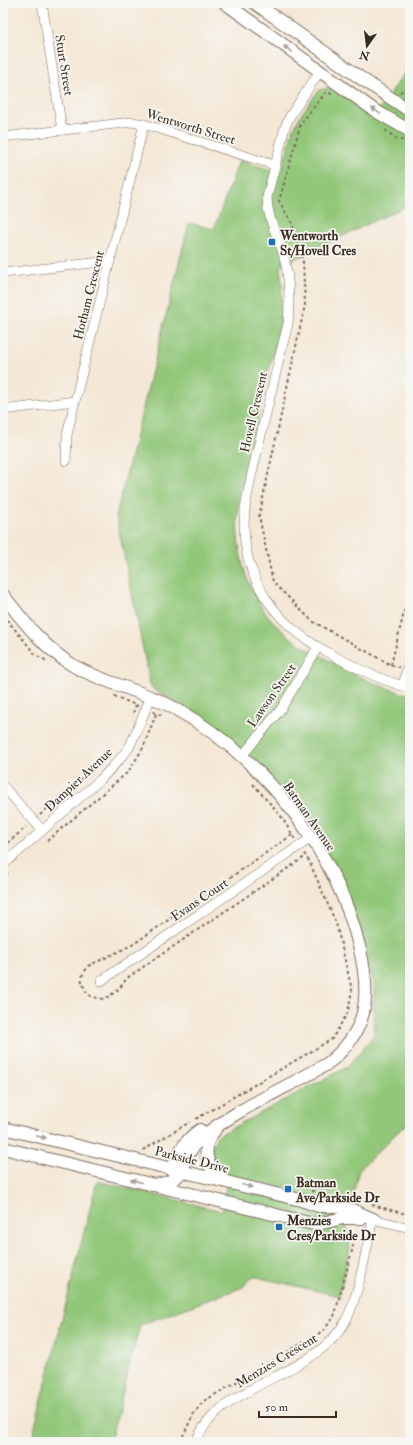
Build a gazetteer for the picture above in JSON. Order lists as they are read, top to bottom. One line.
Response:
{"streets":{"street":["Sturt Street","Wentworth Street","Hotham Crescent","Hovell Crescent","Lawson Street","Dampier Avenue","Batman Avenue","Evans Court","Parkside Drive","Menzies Crescent"]},"crossings":[["Sturt Street","Wentworth Street"],["Wentworth Street","Hotham Crescent"],["Wentworth Street","Hovell Crescent"],["Hovell Crescent","Lawson Street"],["Lawson Street","Batman Avenue"],["Dampier Avenue","Batman Avenue"],["Batman Avenue","Evans Court"],["Batman Avenue","Parkside Drive"],["Parkside Drive","Menzies Crescent"]],"places":{"transit":["Wentworth St/Hovell Cres","Batman Ave/Parkside Dr","Menzies Cres/Parkside Dr"]},"scale_bar":"50 m","north":"bottom"}
